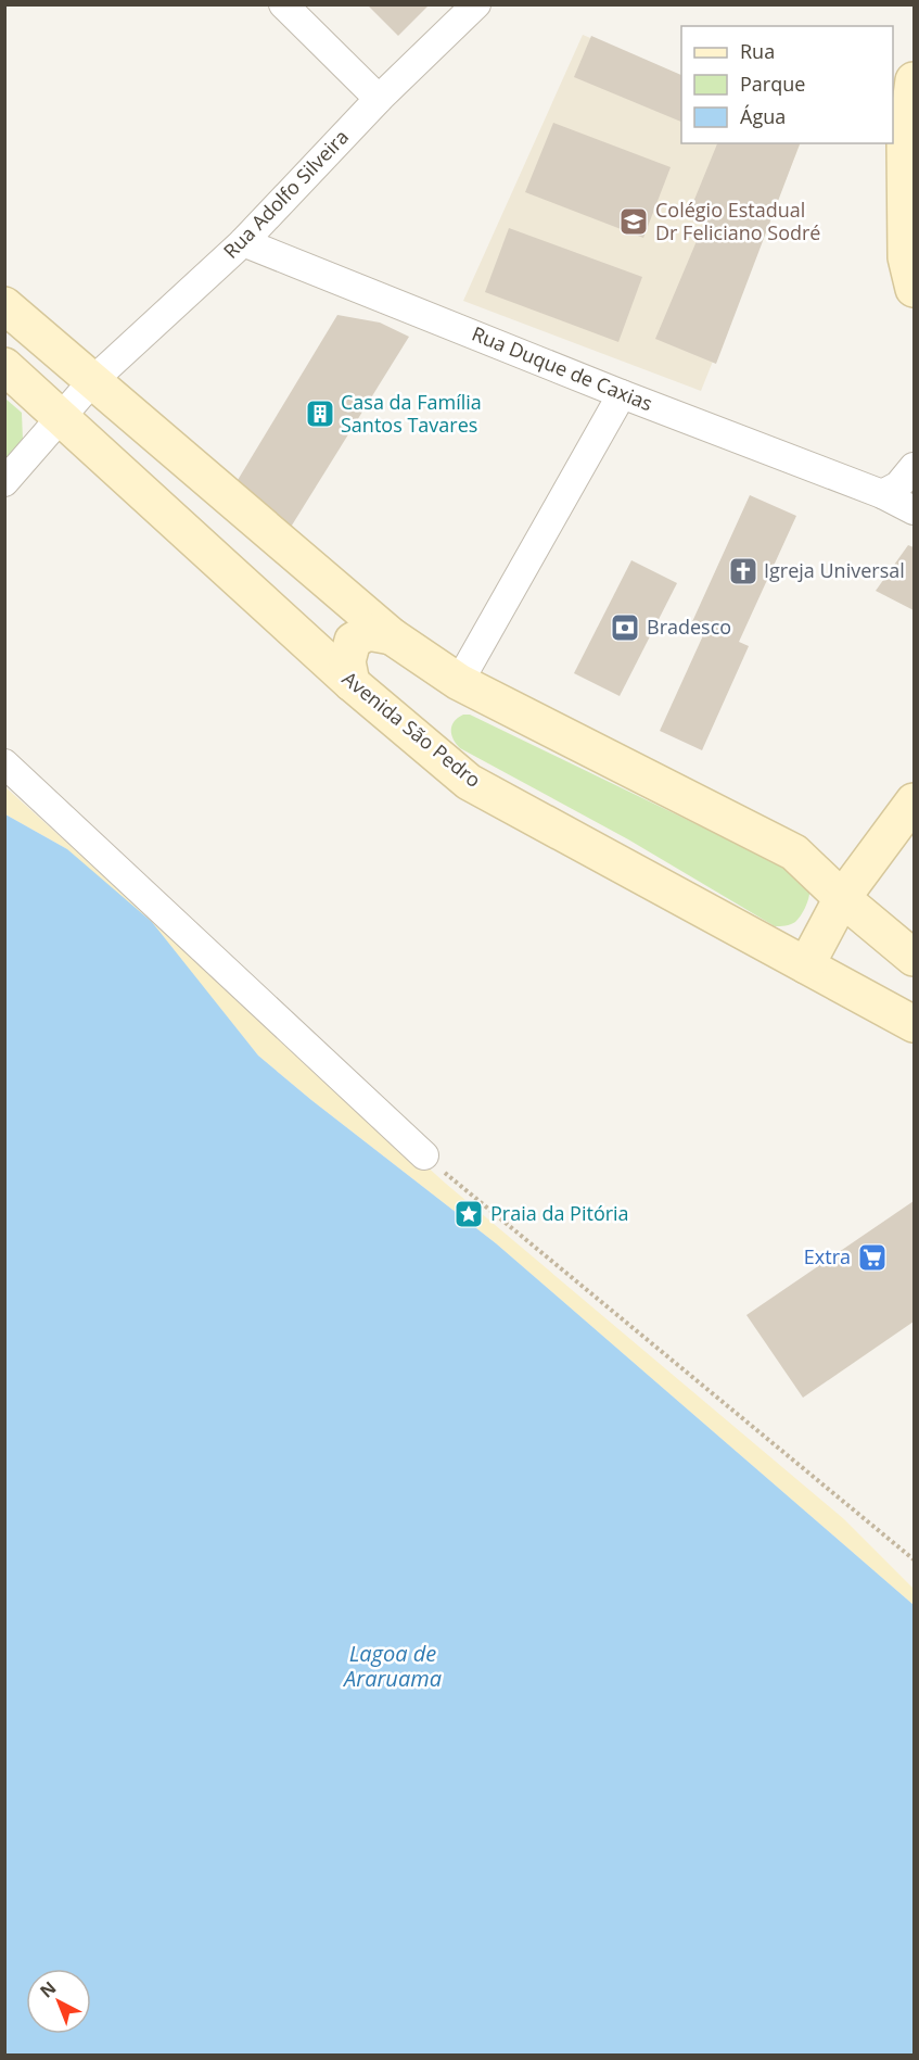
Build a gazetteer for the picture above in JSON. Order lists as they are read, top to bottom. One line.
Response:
{"streets":{"street":["Rua Adolfo Silveira","Rua Duque de Caxias","Avenida São Pedro"]},"crossings":[["Rua Adolfo Silveira","Rua Duque de Caxias"],["Rua Adolfo Silveira","Avenida São Pedro"]],"water":["Lagoa de Araruama"],"places":{"school or university":["Colégio Estadual Dr Feliciano Sodré"],"building":["Casa da Família Santos Tavares"],"church":["Igreja Universal"],"bank":["Bradesco"],"place":["Praia da Pitória"],"supermarket":["Extra"]},"legend":["Rua","Parque","Água"],"north":"top left"}
